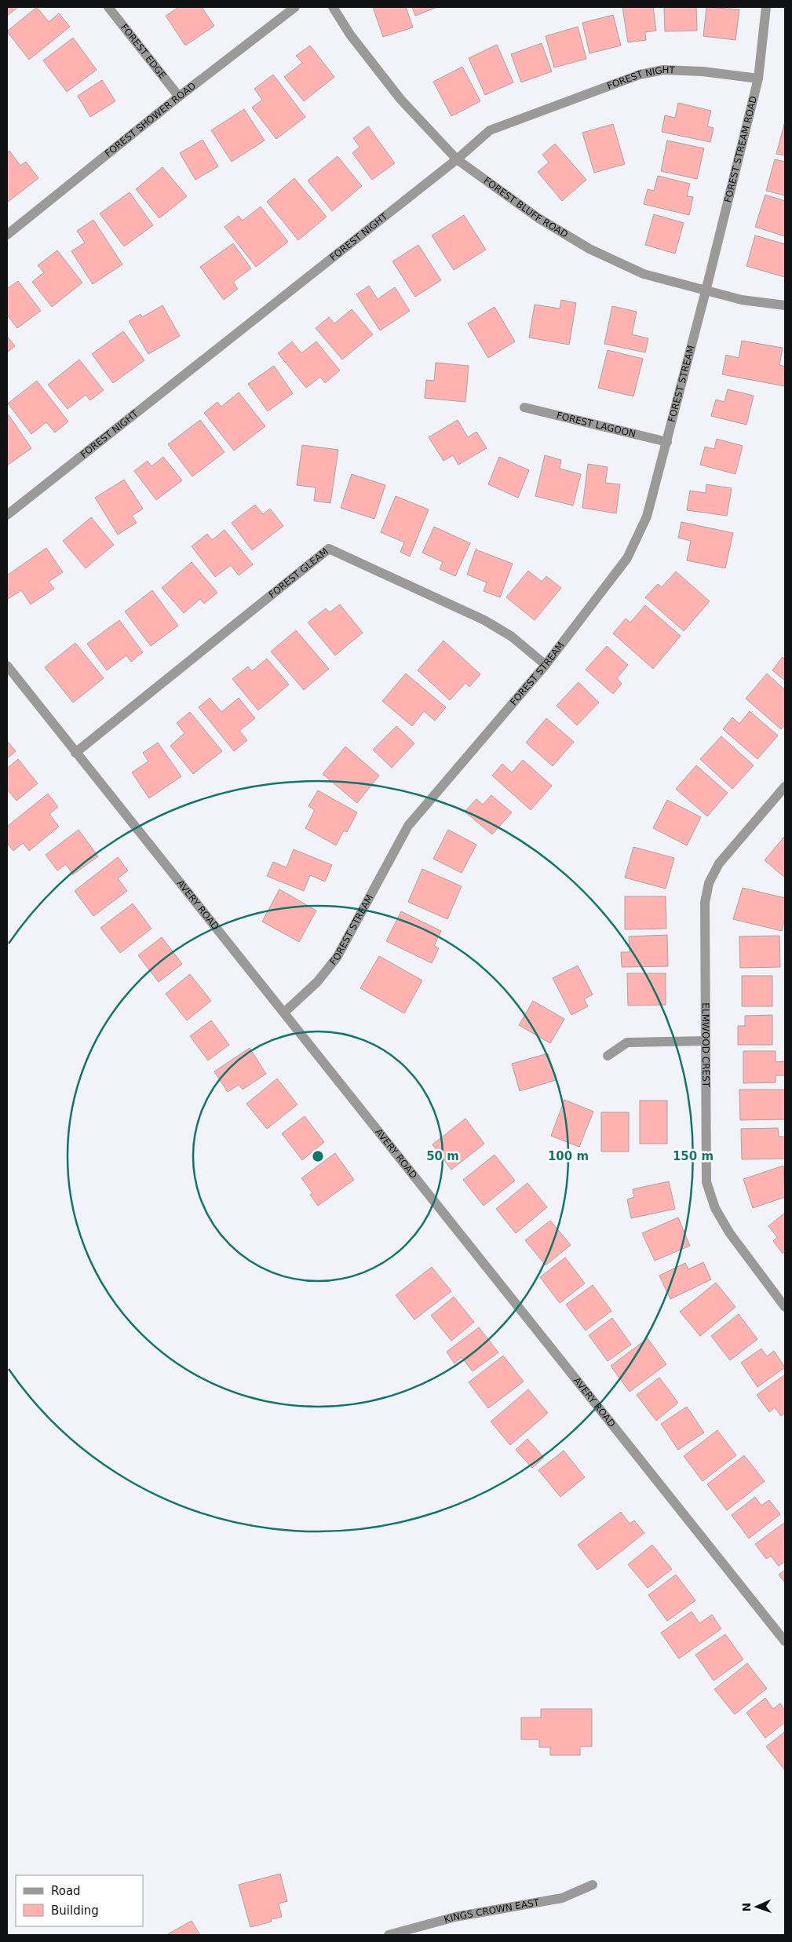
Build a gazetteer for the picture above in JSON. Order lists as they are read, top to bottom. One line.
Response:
{"streets":{"street":["FOREST EDGE","FOREST NIGHT","FOREST SHOWER ROAD","FOREST STREAM ROAD","FOREST BLUFF ROAD","FOREST STREAM","FOREST LAGOON","FOREST GLEAM","AVERY ROAD","ELMWOOD CREST","KINGS CROWN EAST"]},"crossings":[["FOREST EDGE","FOREST SHOWER ROAD"],["FOREST NIGHT","FOREST STREAM ROAD"],["FOREST NIGHT","FOREST BLUFF ROAD"],["FOREST STREAM ROAD","FOREST BLUFF ROAD"],["FOREST STREAM ROAD","FOREST STREAM"],["FOREST BLUFF ROAD","FOREST STREAM"],["FOREST STREAM","FOREST LAGOON"],["FOREST STREAM","FOREST GLEAM"],["FOREST STREAM","AVERY ROAD"],["FOREST GLEAM","AVERY ROAD"]],"legend":["Road","Building"],"north":"left","rings":["50 m","100 m","150 m"]}
